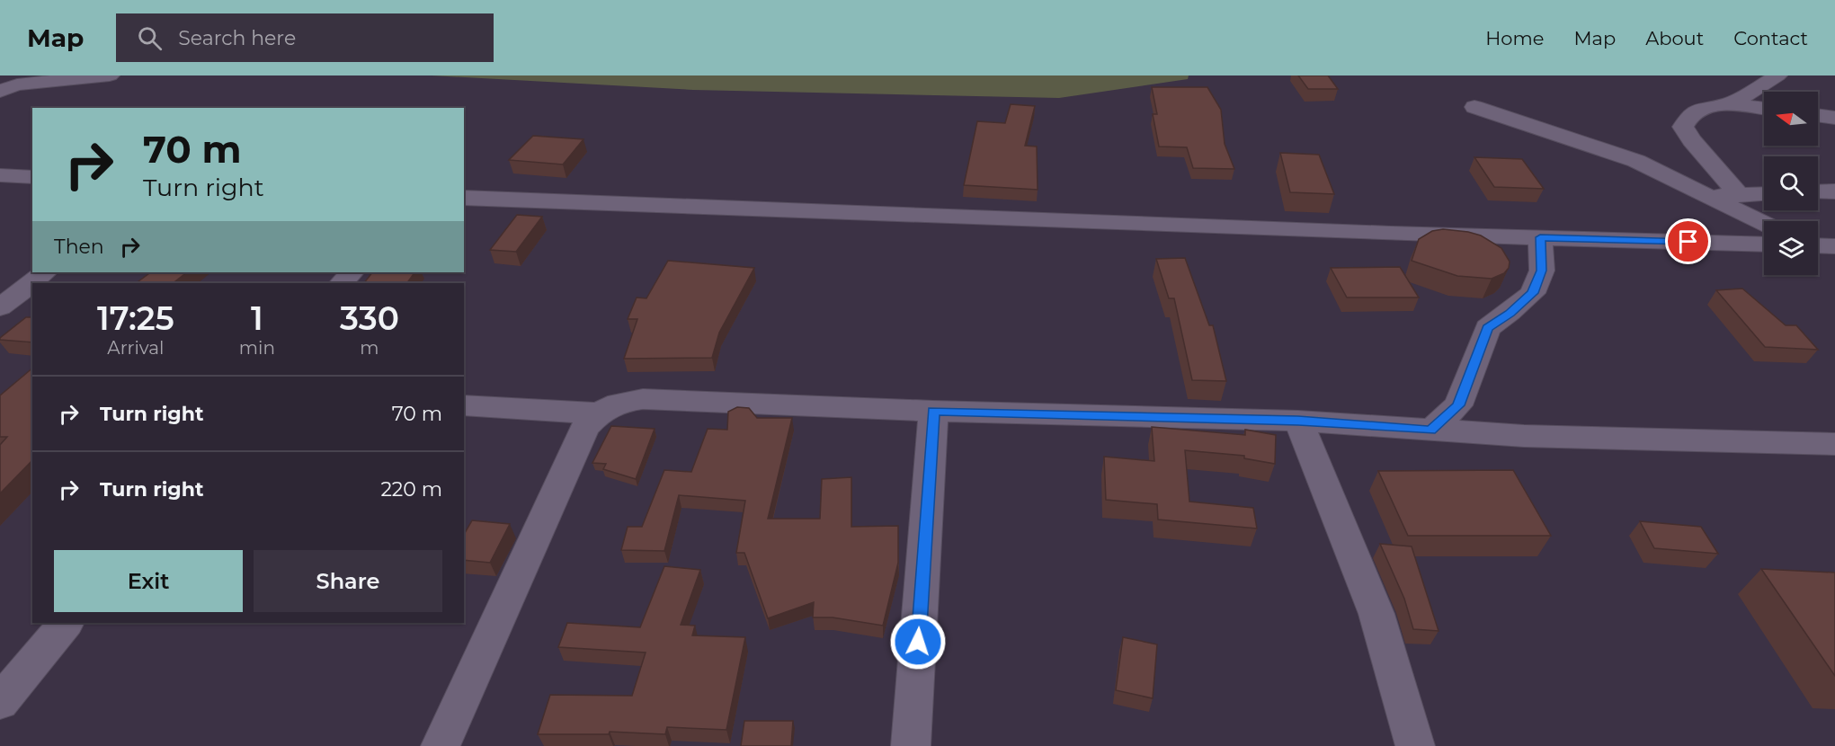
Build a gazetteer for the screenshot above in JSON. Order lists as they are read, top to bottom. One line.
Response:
{"north":"left","page":{"header":"Map","search":"Search here","nav":["Home","Map","About","Contact"],"turn":["70 m","Turn right"],"then":"Then","eta":["17:25","Arrival","1","min","330","m"],"list":[{"name":"Turn right","value":"70 m"},{"name":"Turn right","value":"220 m"}],"buttons":["Exit","Share"]}}
